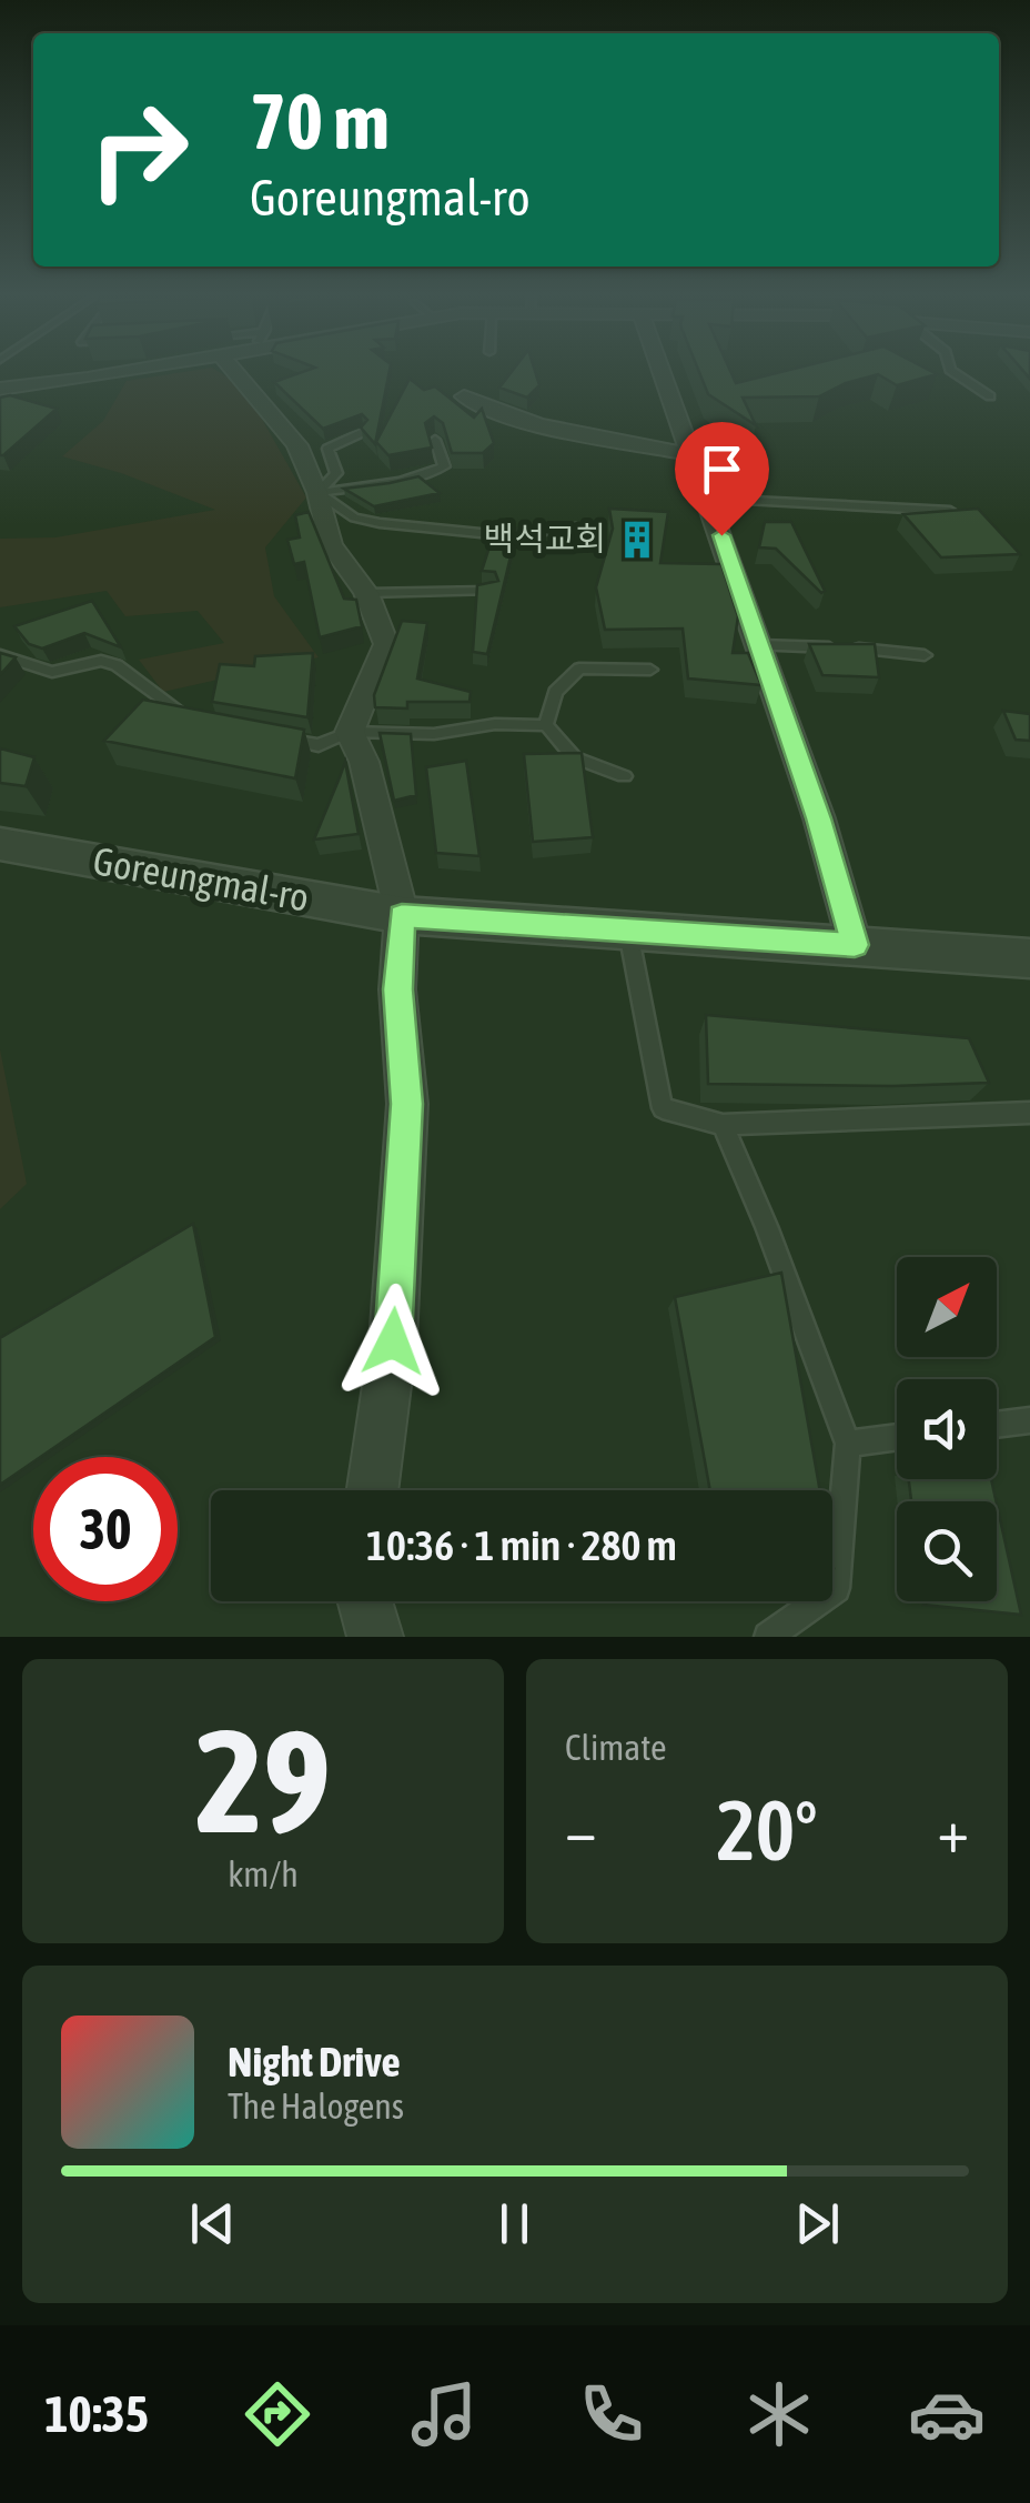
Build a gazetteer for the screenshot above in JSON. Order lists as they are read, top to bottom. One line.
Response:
{"streets":{"street":["Goreungmal-ro"]},"places":{"building":["백석교회"]},"north":"top right","page":{"turn":["70 m","Goreungmal-ro"],"limit":"30","trip":"10:36 · 1 min · 280 m","tile":[["29","km/h"],"Climate"],"heat":["−","20°","+"],"song":["Night Drive","The Halogens"],"tabs":"10:35"}}
